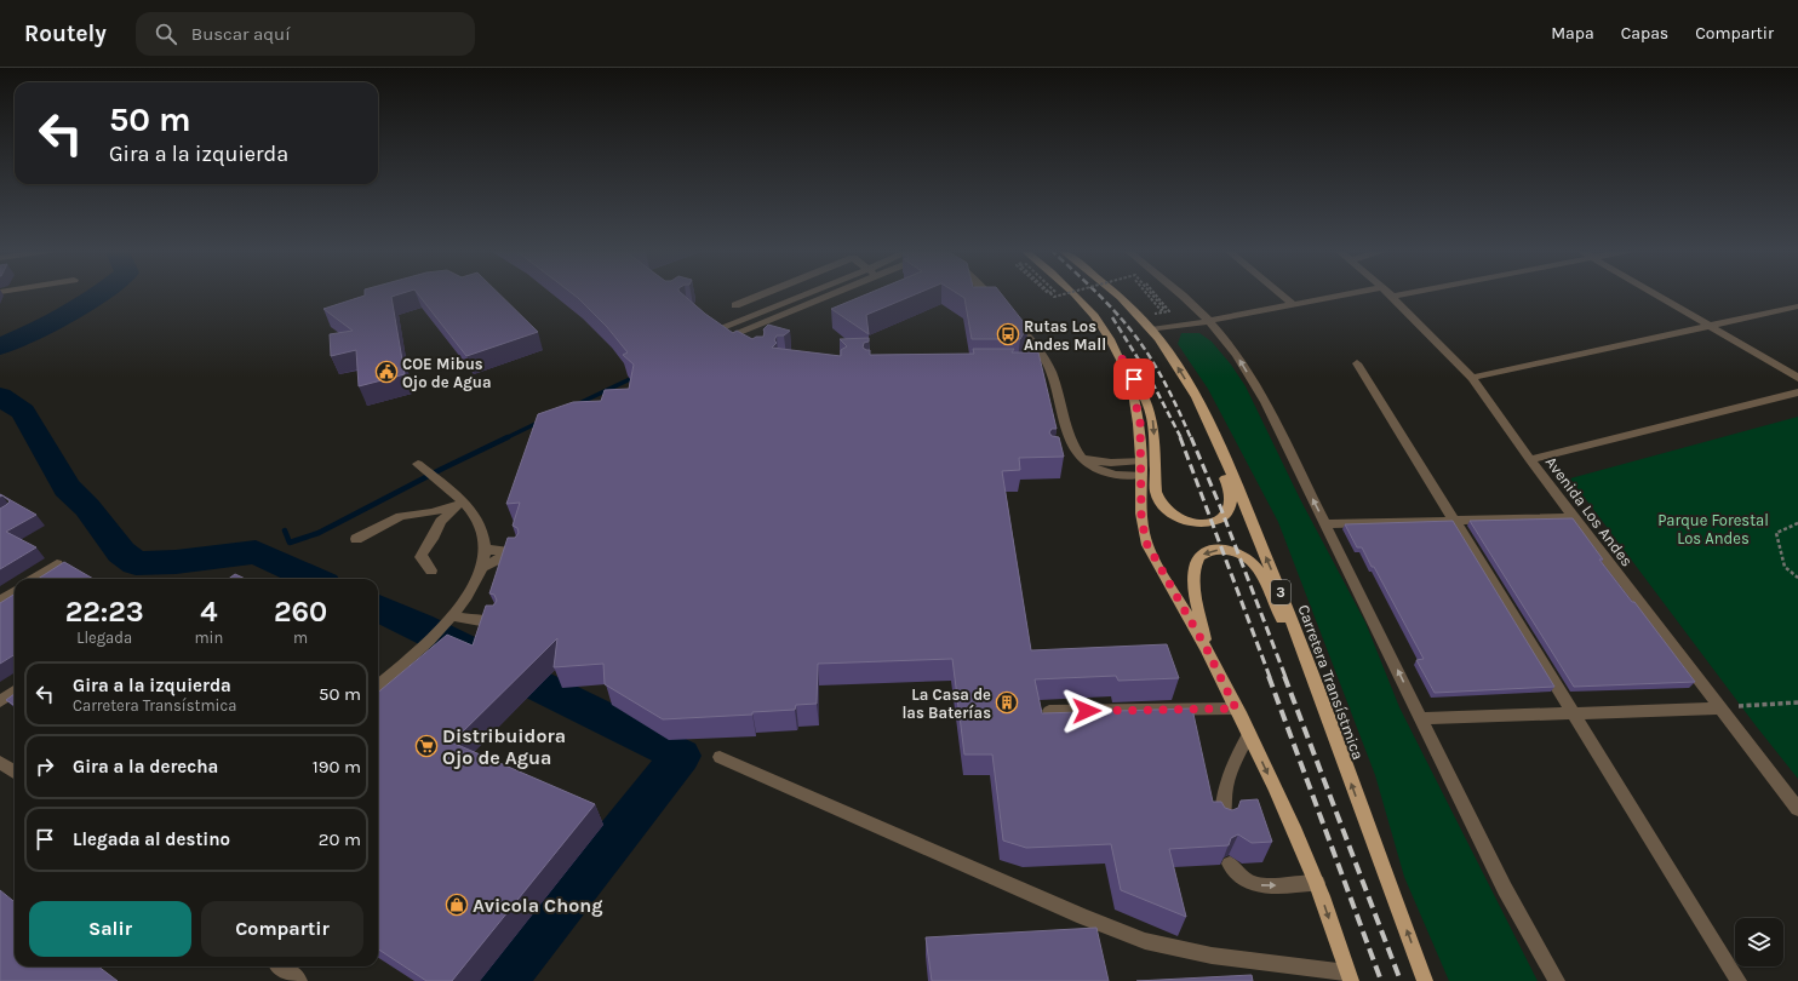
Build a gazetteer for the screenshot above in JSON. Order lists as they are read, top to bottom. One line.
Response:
{"streets":{"main road":["3","Carretera Transístmica"],"street":["Avenida Los Andes"]},"parks":["Parque Forestal Los Andes"],"places":{"bus stop":["Rutas Los Andes Mall"],"public building":["COE Mibus Ojo de Agua"],"building":["La Casa de las Baterías"],"supermarket":["Distribuidora Ojo de Agua"],"shop":["Avicola Chong"]},"page":{"header":"Routely","search":"Buscar aquí","nav":["Mapa","Capas","Compartir"],"turn":["50 m","Gira a la izquierda"],"eta":["22:23","Llegada","4","min","260","m"],"list":[{"name":"Gira a la izquierda","note":"Carretera Transístmica","value":"50 m"},{"name":"Gira a la derecha","value":"190 m"},{"name":"Llegada al destino","value":"20 m"}],"buttons":["Salir","Compartir"]}}
